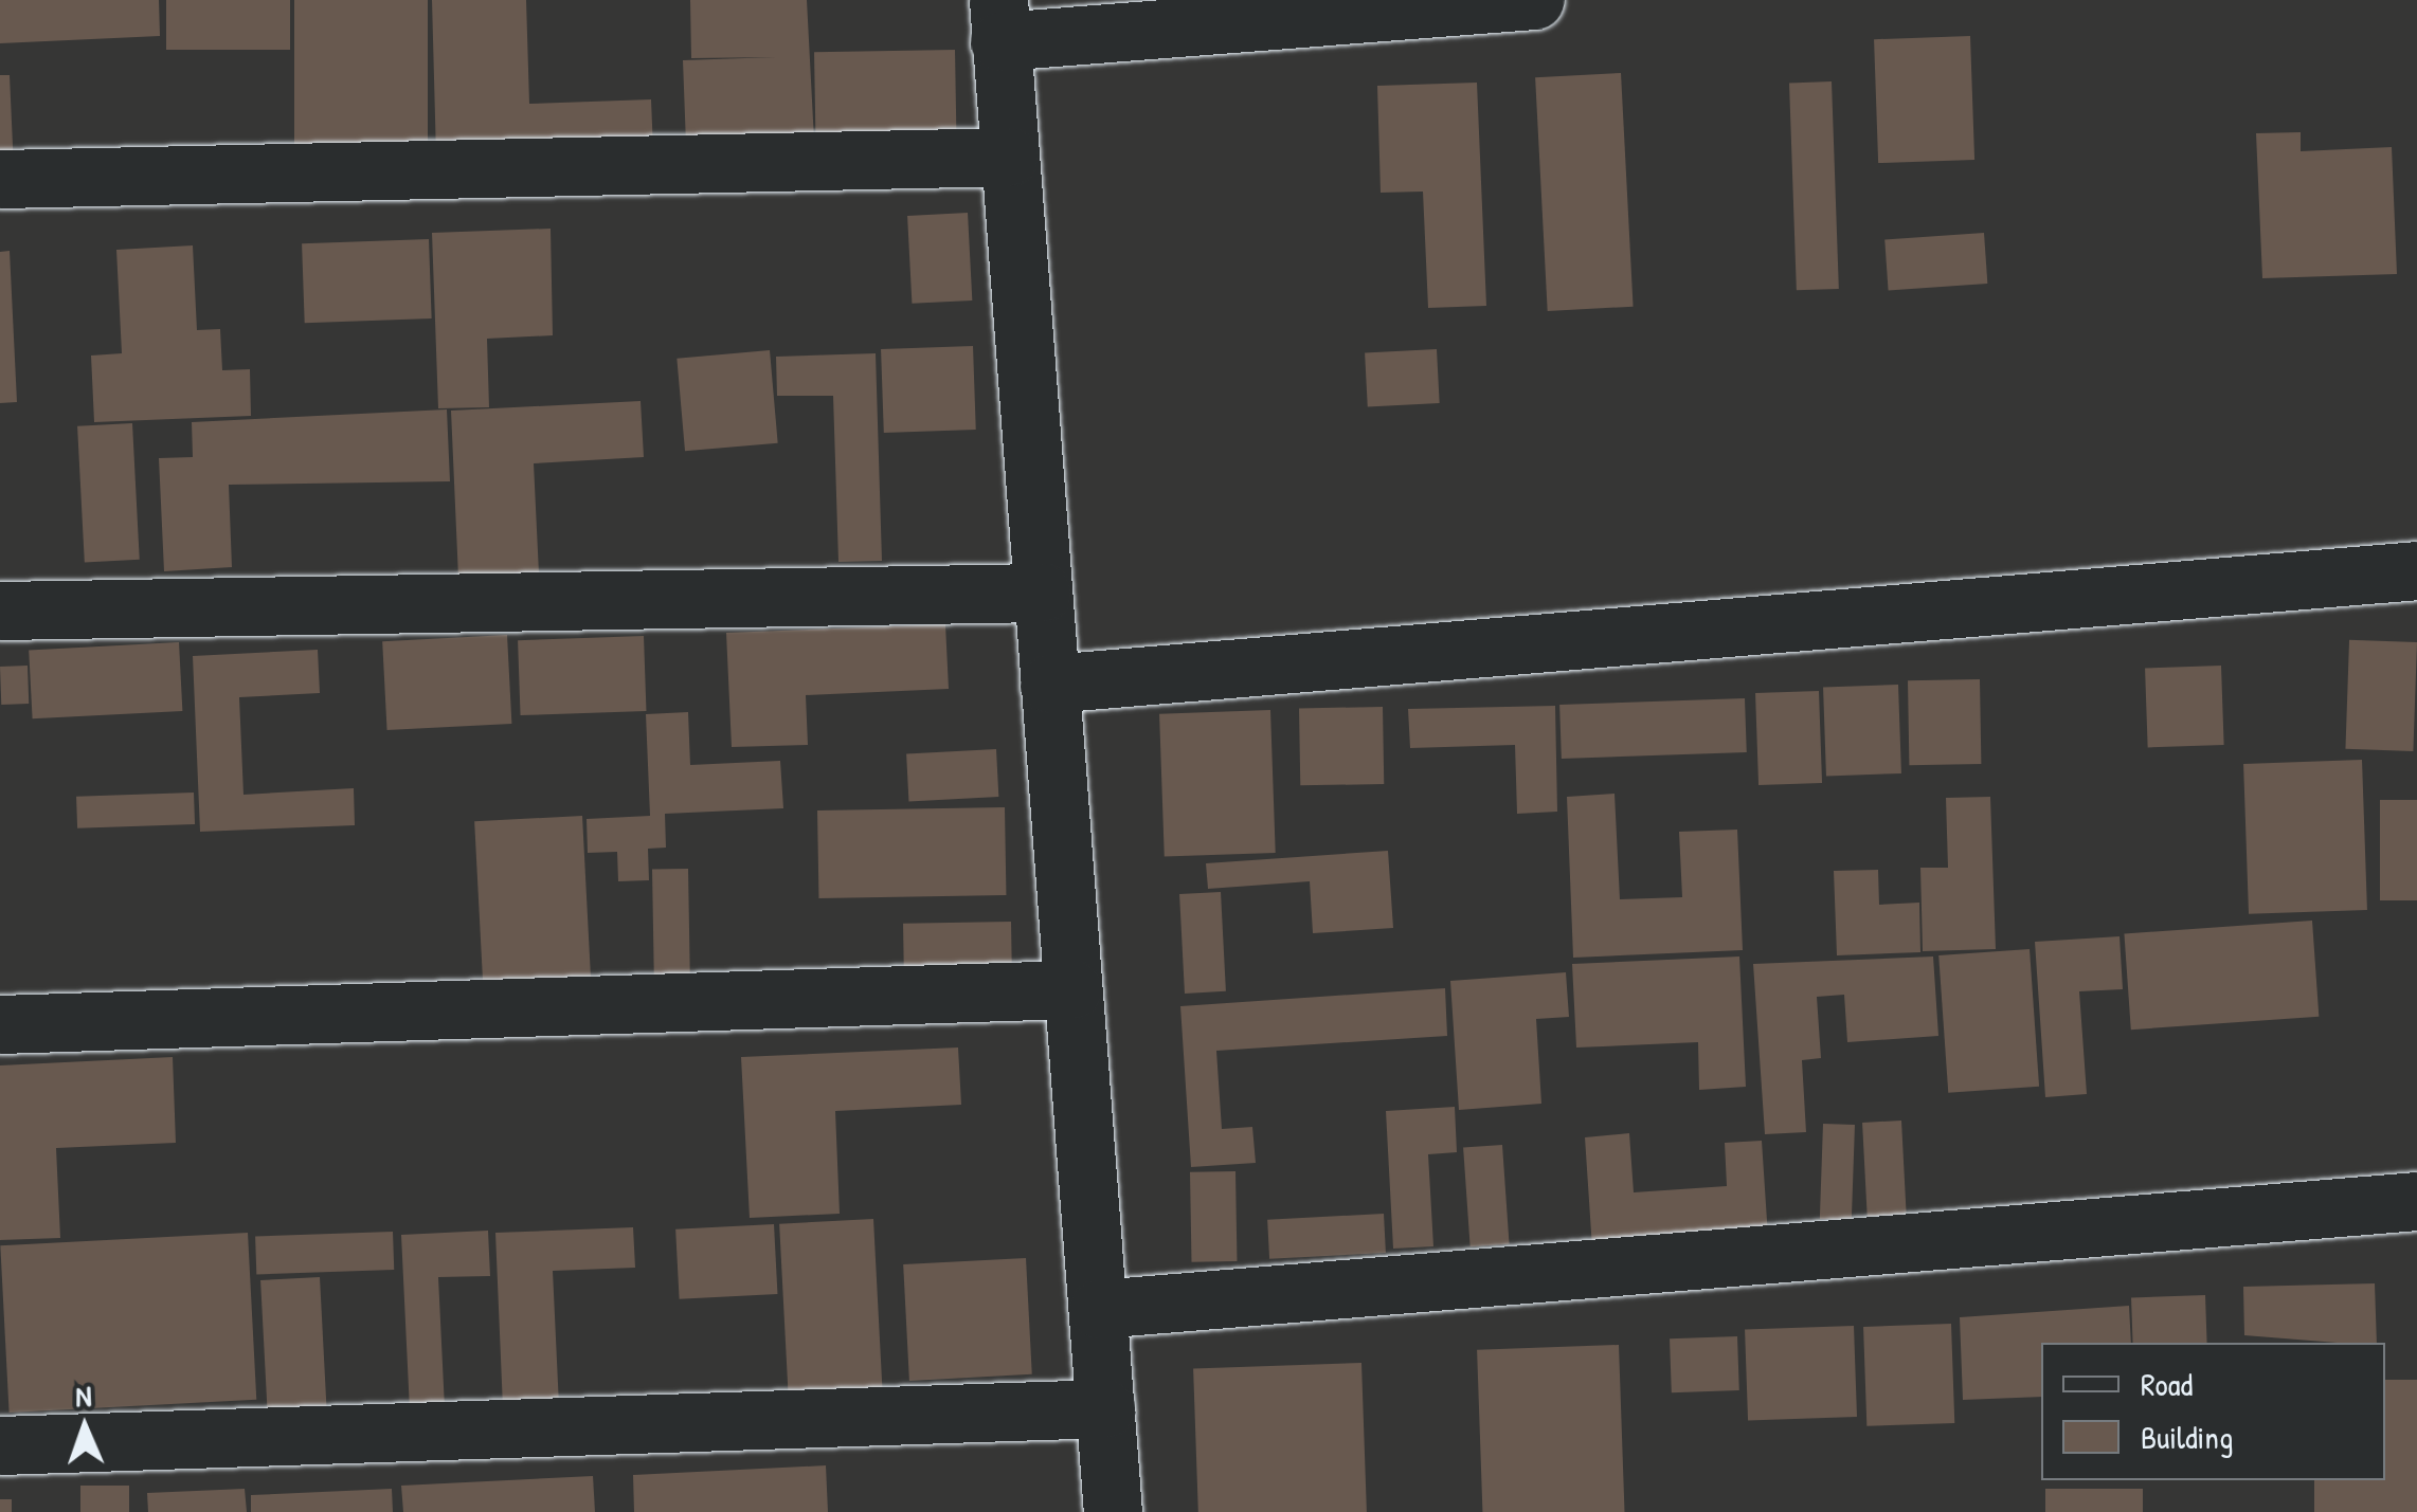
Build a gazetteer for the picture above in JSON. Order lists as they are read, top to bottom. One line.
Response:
{"legend":["Road","Building"],"north":"top"}
